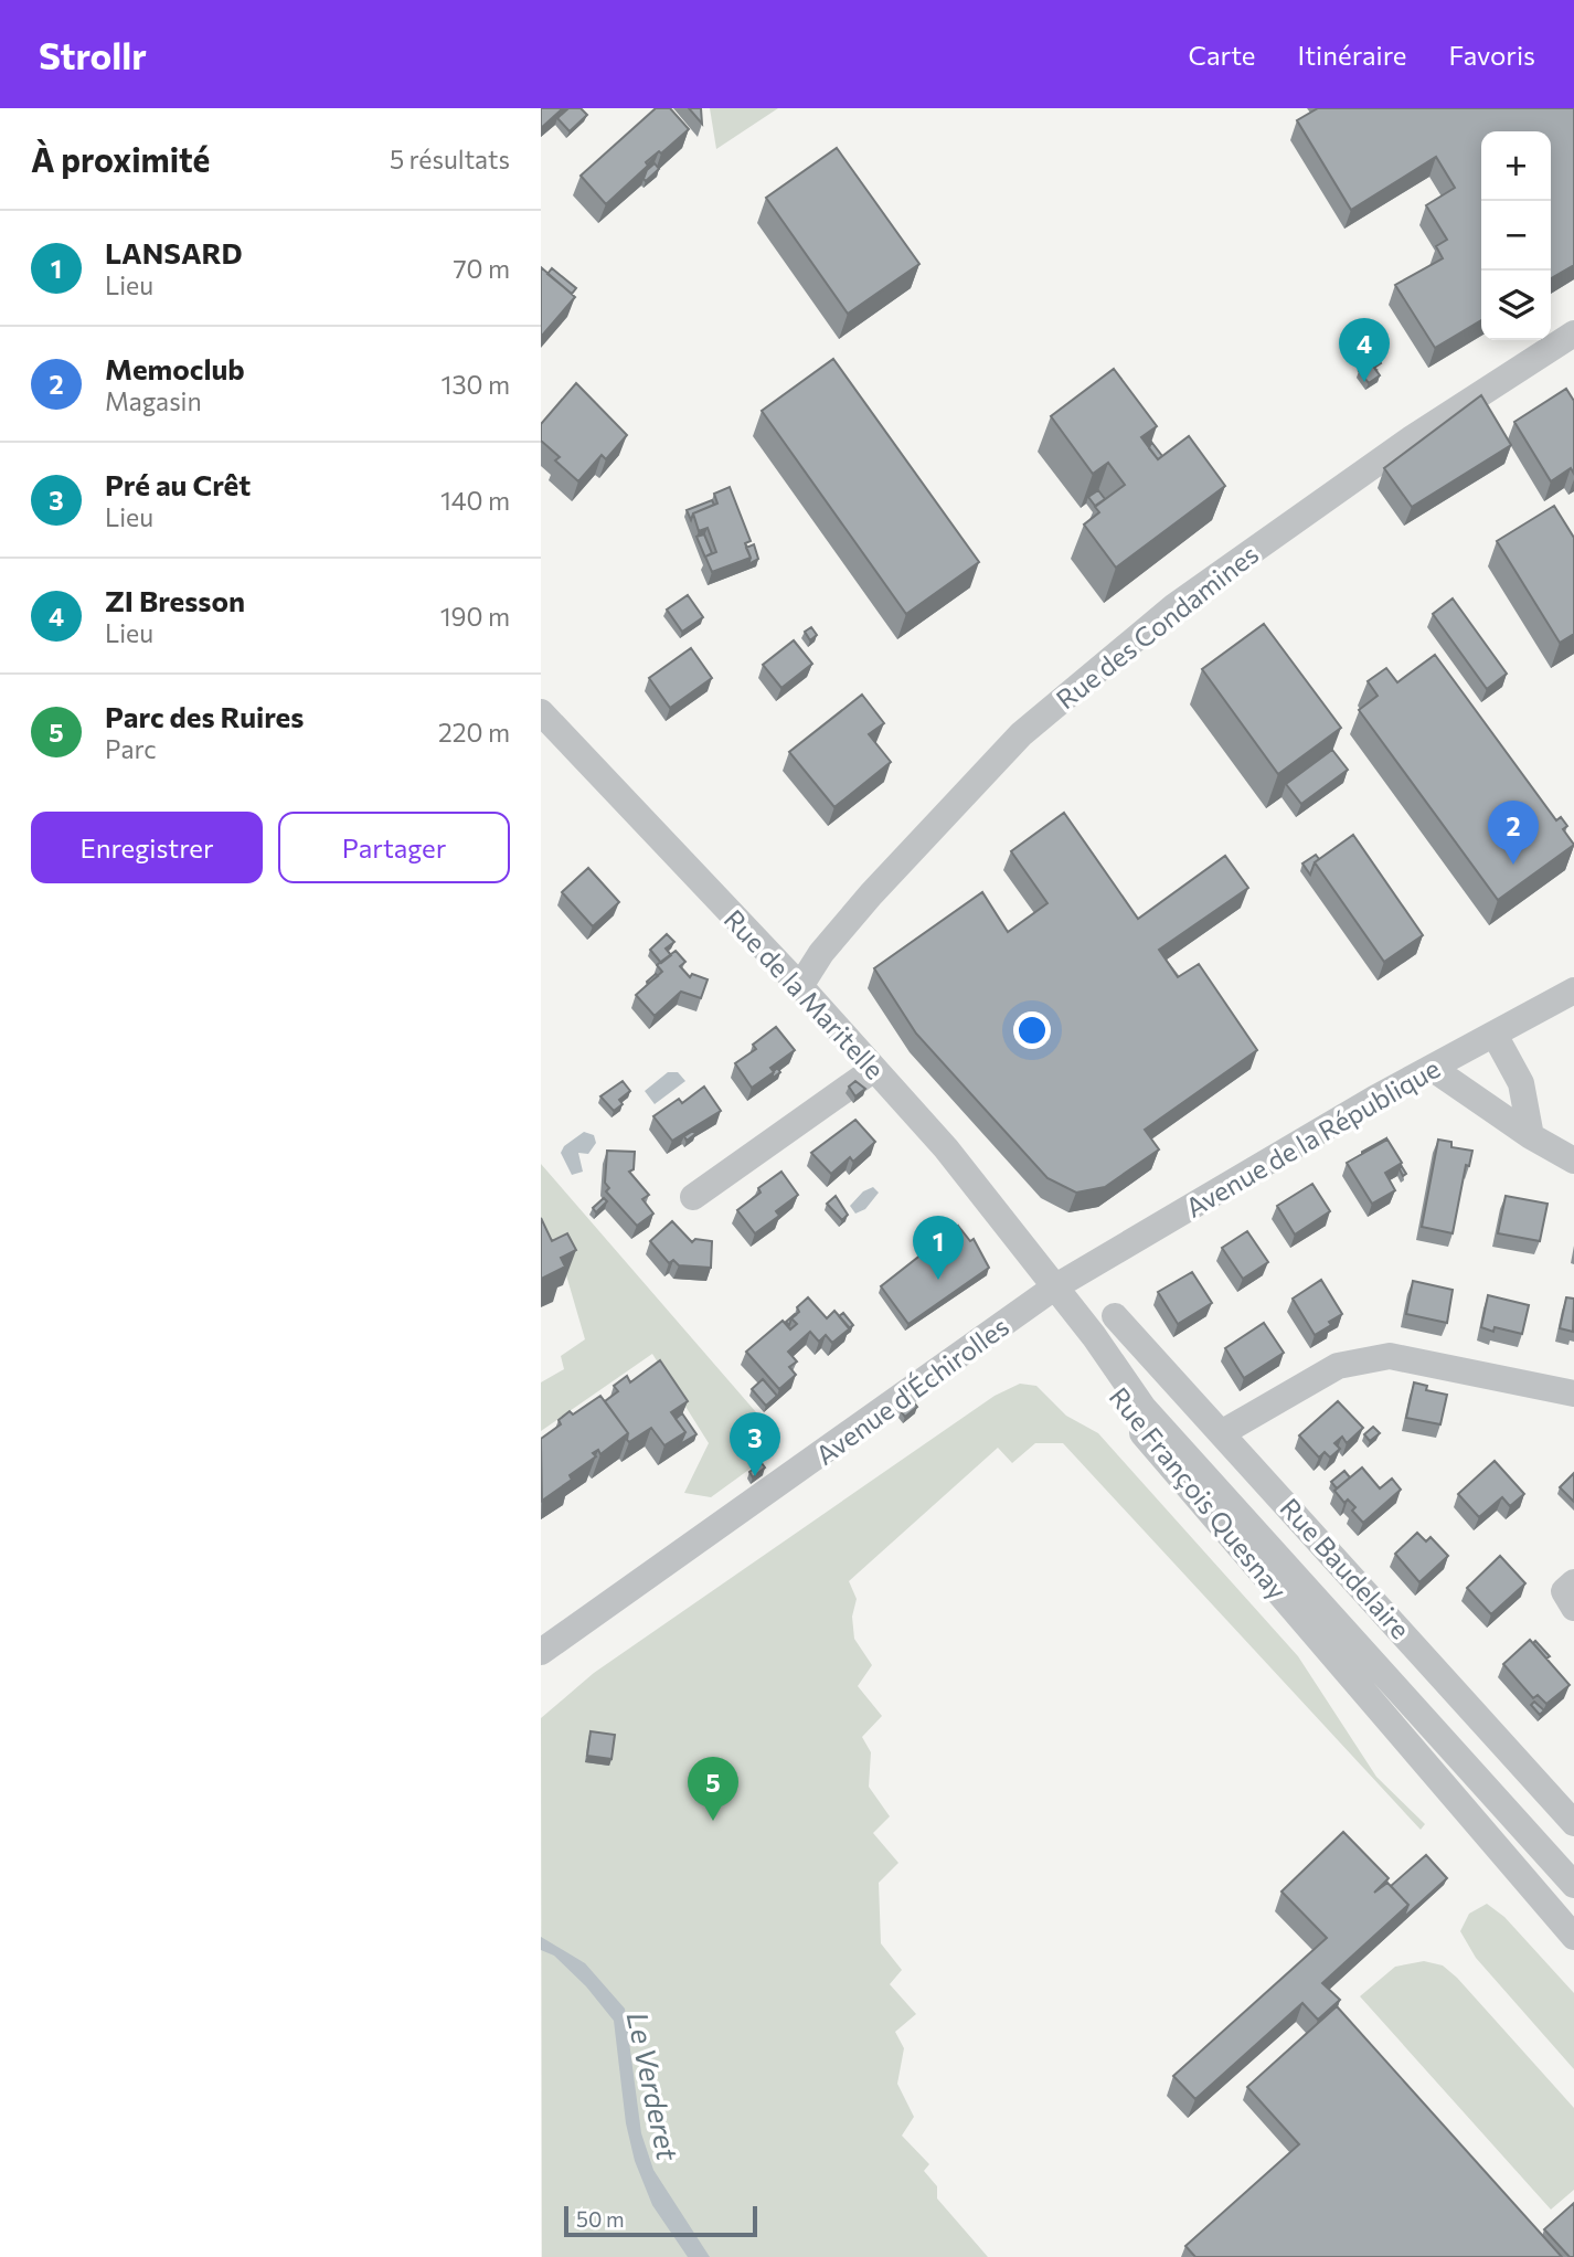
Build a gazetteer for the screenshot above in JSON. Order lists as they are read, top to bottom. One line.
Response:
{"streets":{"street":["Rue des Condamines","Rue de la Maritelle","Avenue de la République","Avenue d'Échirolles","Rue François Quesnay","Rue Baudelaire"]},"crossings":[["Rue des Condamines","Rue de la Maritelle"],["Rue de la Maritelle","Avenue de la République"],["Rue de la Maritelle","Avenue d'Échirolles"],["Rue de la Maritelle","Rue François Quesnay"],["Avenue de la République","Avenue d'Échirolles"],["Avenue de la République","Rue François Quesnay"],["Avenue d'Échirolles","Rue François Quesnay"]],"water":["Le Verderet"],"scale_bar":"50 m","page":{"header":"Strollr","nav":["Carte","Itinéraire","Favoris"],"heading":["À proximité","5 résultats"],"map_buttons":["+","−"],"list":[{"mark":"1","name":"LANSARD","note":"Lieu","value":"70 m"},{"mark":"2","name":"Memoclub","note":"Magasin","value":"130 m"},{"mark":"3","name":"Pré au Crêt","note":"Lieu","value":"140 m"},{"mark":"4","name":"ZI Bresson","note":"Lieu","value":"190 m"},{"mark":"5","name":"Parc des Ruires","note":"Parc","value":"220 m"}],"pins":["4","2","1","3","5"],"buttons":["Enregistrer","Partager"],"scale":"50 m"}}
